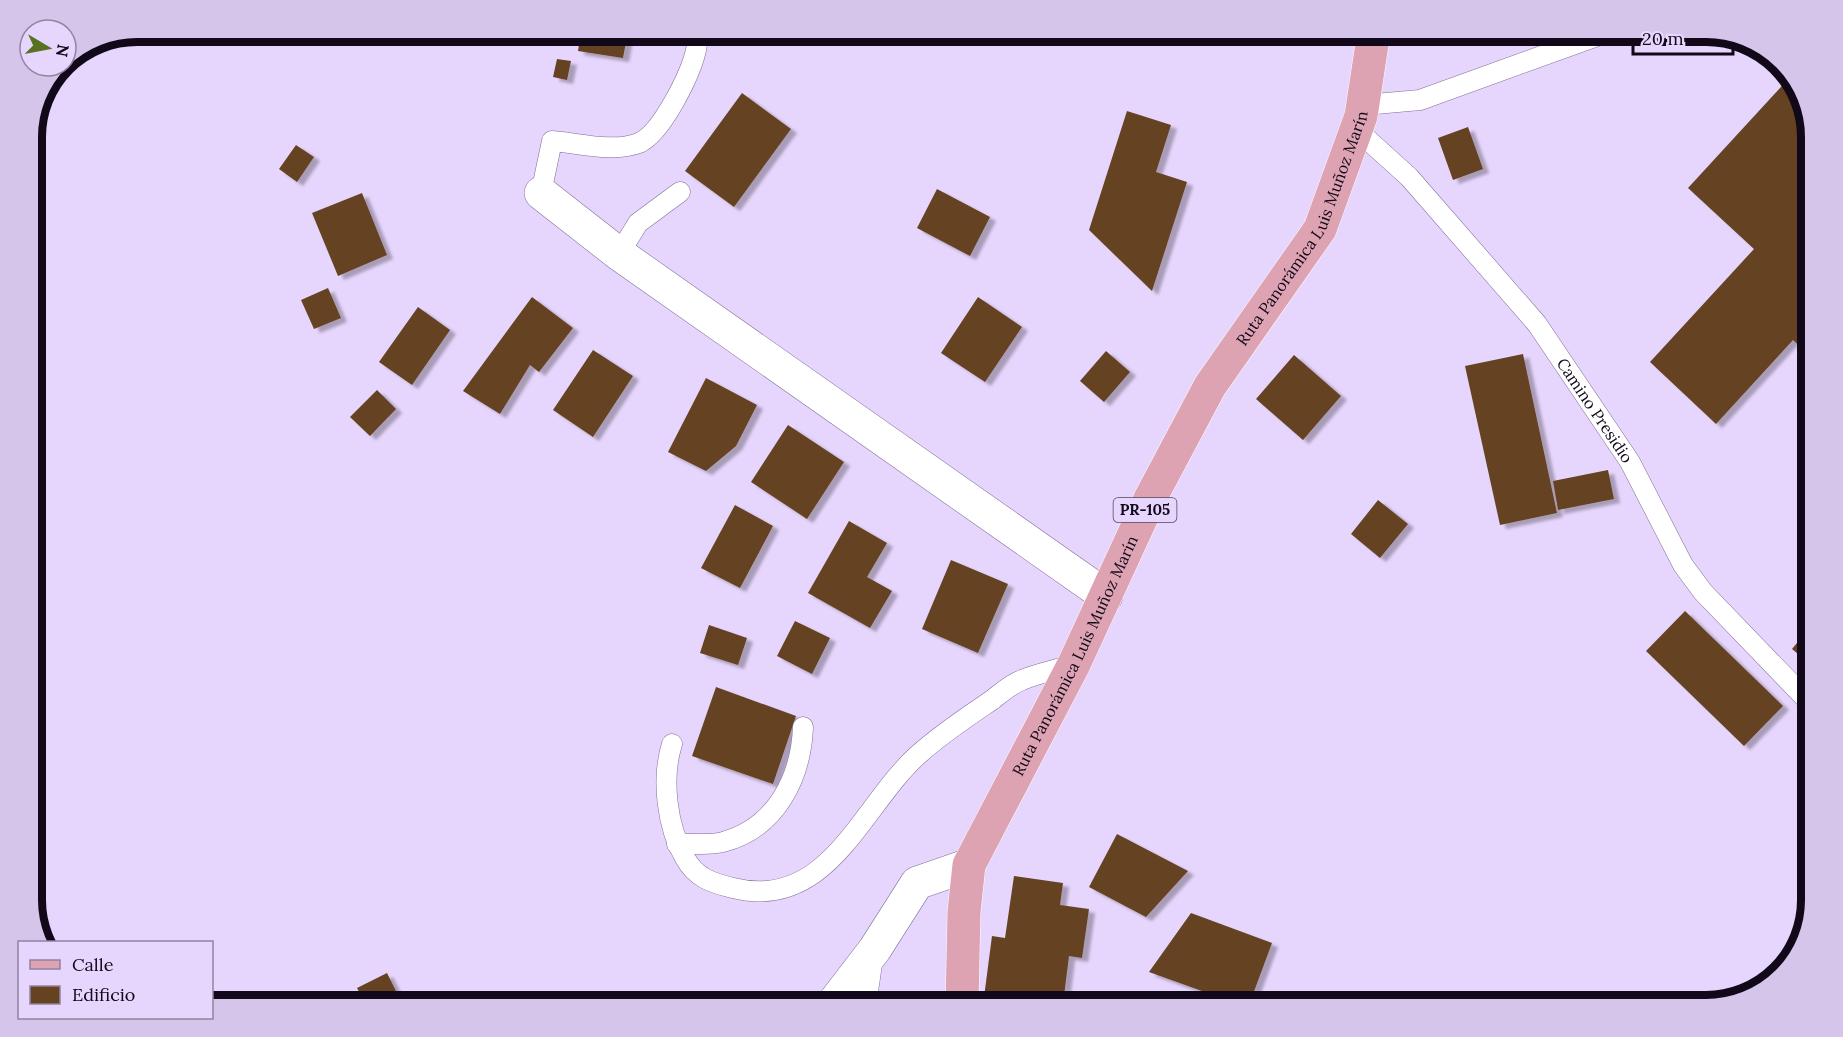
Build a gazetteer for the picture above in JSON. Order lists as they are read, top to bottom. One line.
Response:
{"streets":{"main road":["Ruta Panorámica Luis Muñoz Marín","PR-105"],"lane":["Camino Presidio"]},"crossings":[["Ruta Panorámica Luis Muñoz Marín","Camino Presidio"]],"legend":["Calle","Edificio"],"scale_bar":"20 m","north":"right"}
